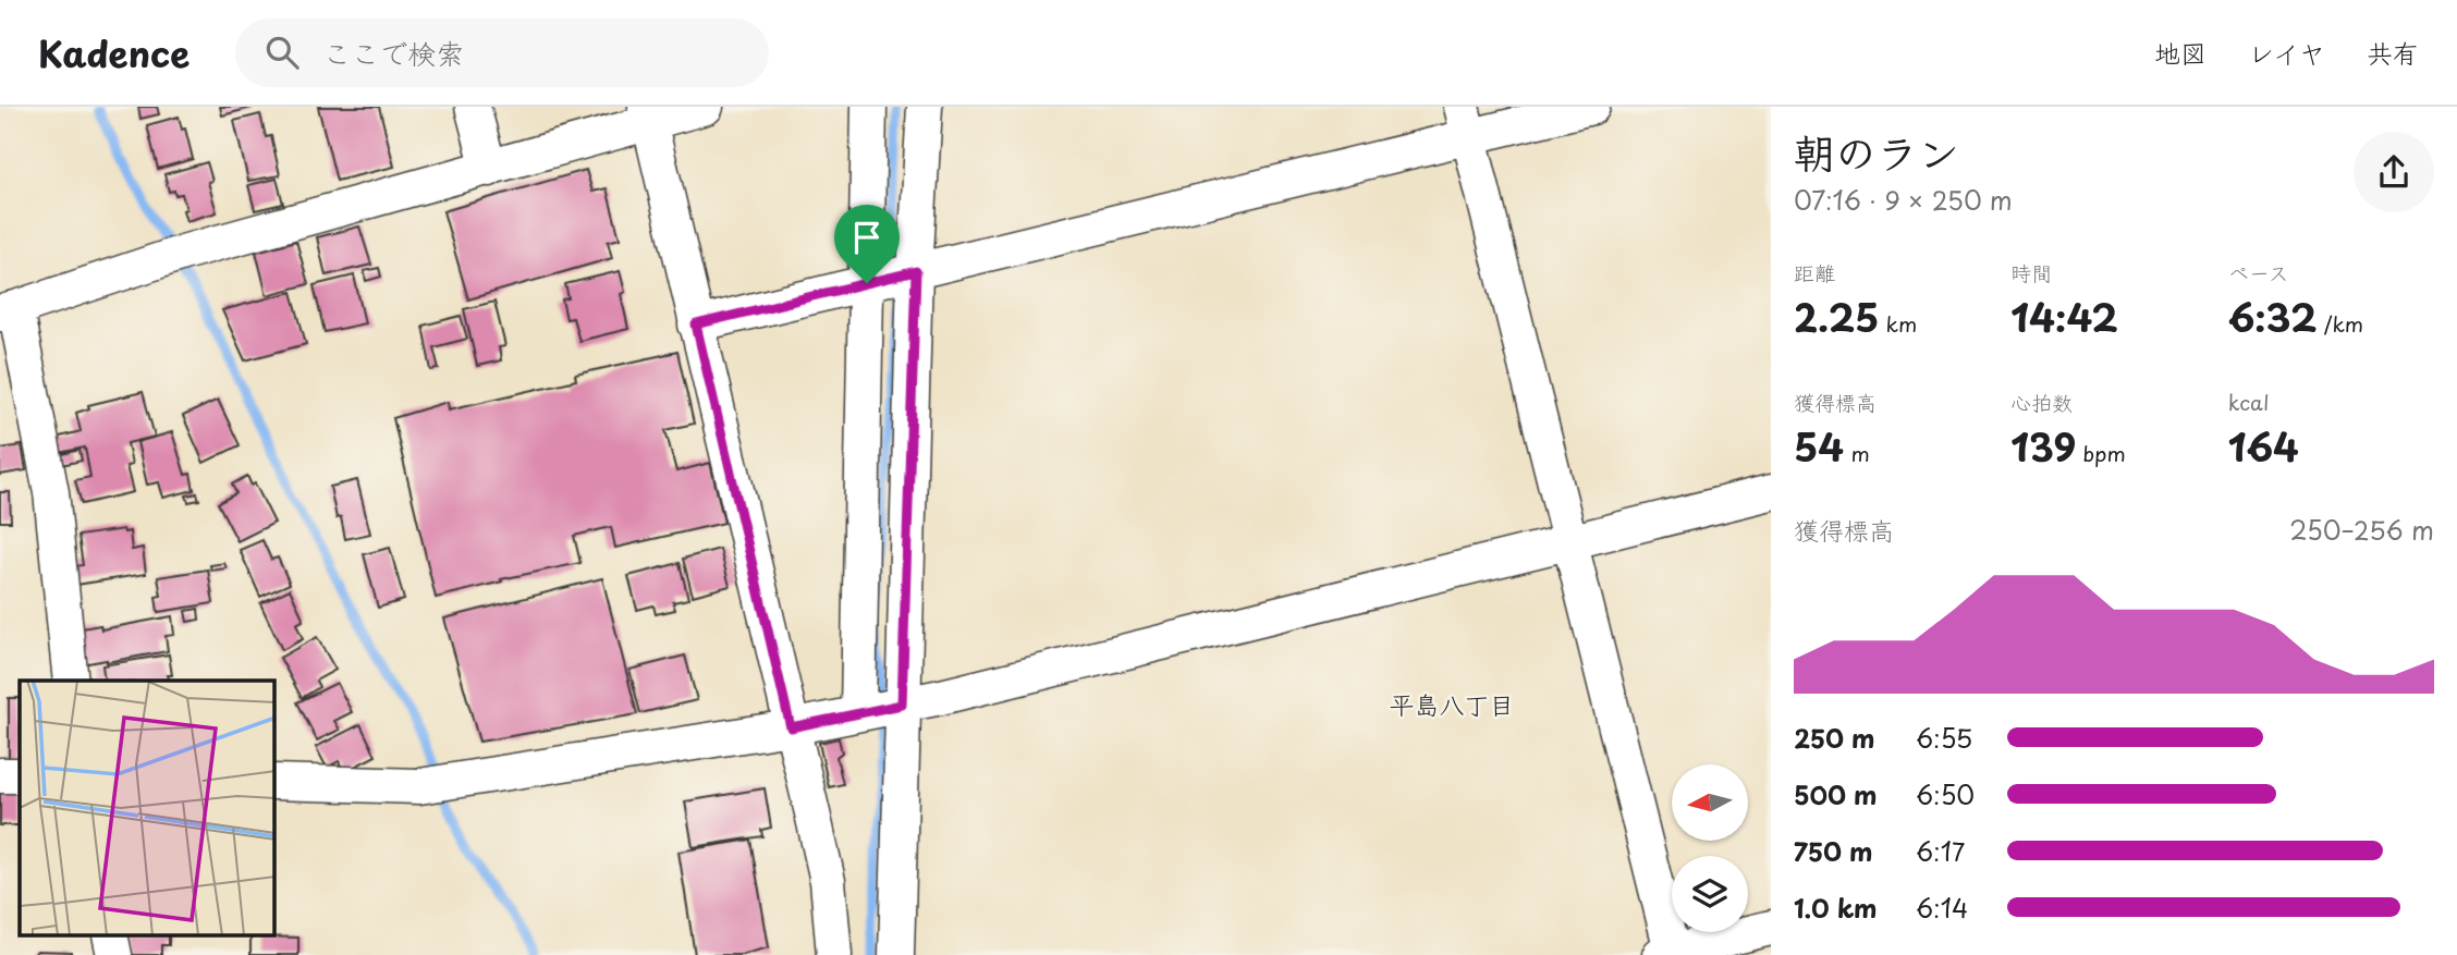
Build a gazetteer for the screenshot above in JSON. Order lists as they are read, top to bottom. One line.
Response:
{"districts":["平島八丁目"],"north":"left","page":{"header":"Kadence","search":"ここで検索","nav":["地図","レイヤ","共有"],"heading":["朝のラン","07:16 · 9 × 250 m"],"stats":[["距離","2.25 km"],["時間","14:42"],["ペース","6:32 /km"],["獲得標高","54 m"],["心拍数","139 bpm"],["kcal","164"]],"chart":["獲得標高","250–256 m"],"list":[{"name":"250 m","note":"6:55"},{"name":"500 m","note":"6:50"},{"name":"750 m","note":"6:17"},{"name":"1.0 km","note":"6:14"}]}}
